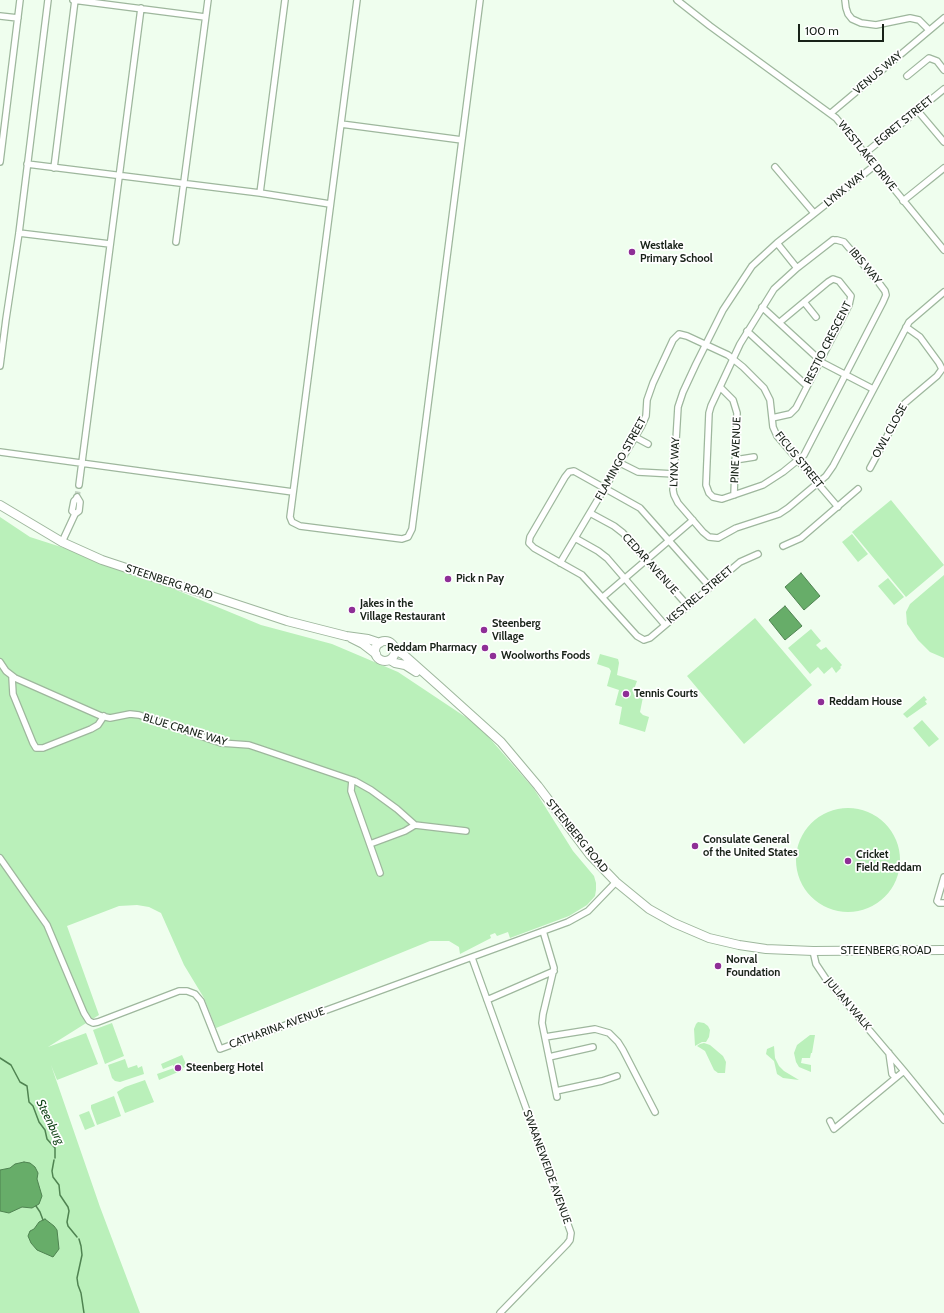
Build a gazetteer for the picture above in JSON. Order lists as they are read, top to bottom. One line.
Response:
{"streets":{"main road":["STEENBERG ROAD"],"street":["VENUS WAY","EGRET STREET","WESTLAKE DRIVE","LYNX WAY","IBIS WAY","RESTIO CRESCENT","OWL CLOSE","PINE AVENUE","FLAMINGO STREET","FICUS STREET","CEDAR AVENUE","KESTREL STREET","BLUE CRANE WAY","JULIAN WALK","CATHARINA AVENUE","SWAANEWEIDE AVENUE"]},"crossings":[["VENUS WAY","WESTLAKE DRIVE"],["EGRET STREET","WESTLAKE DRIVE"],["WESTLAKE DRIVE","LYNX WAY"],["LYNX WAY","OWL CLOSE"],["LYNX WAY","FLAMINGO STREET"],["LYNX WAY","FICUS STREET"],["IBIS WAY","PINE AVENUE"],["IBIS WAY","FICUS STREET"],["RESTIO CRESCENT","FICUS STREET"],["FLAMINGO STREET","FICUS STREET"],["FLAMINGO STREET","CEDAR AVENUE"],["CEDAR AVENUE","KESTREL STREET"],["STEENBERG ROAD","JULIAN WALK"],["STEENBERG ROAD","CATHARINA AVENUE"],["CATHARINA AVENUE","SWAANEWEIDE AVENUE"]],"water":["Steenburg"],"places":["Westlake Primary School","Pick n Pay","Jakes in the Village Restaurant","Steenberg Village","Reddam Pharmacy","Woolworths Foods","Tennis Courts","Reddam House","Consulate General of the United States","Cricket Field Reddam","Norval Foundation","Steenberg Hotel"],"scale_bar":"100 m"}
